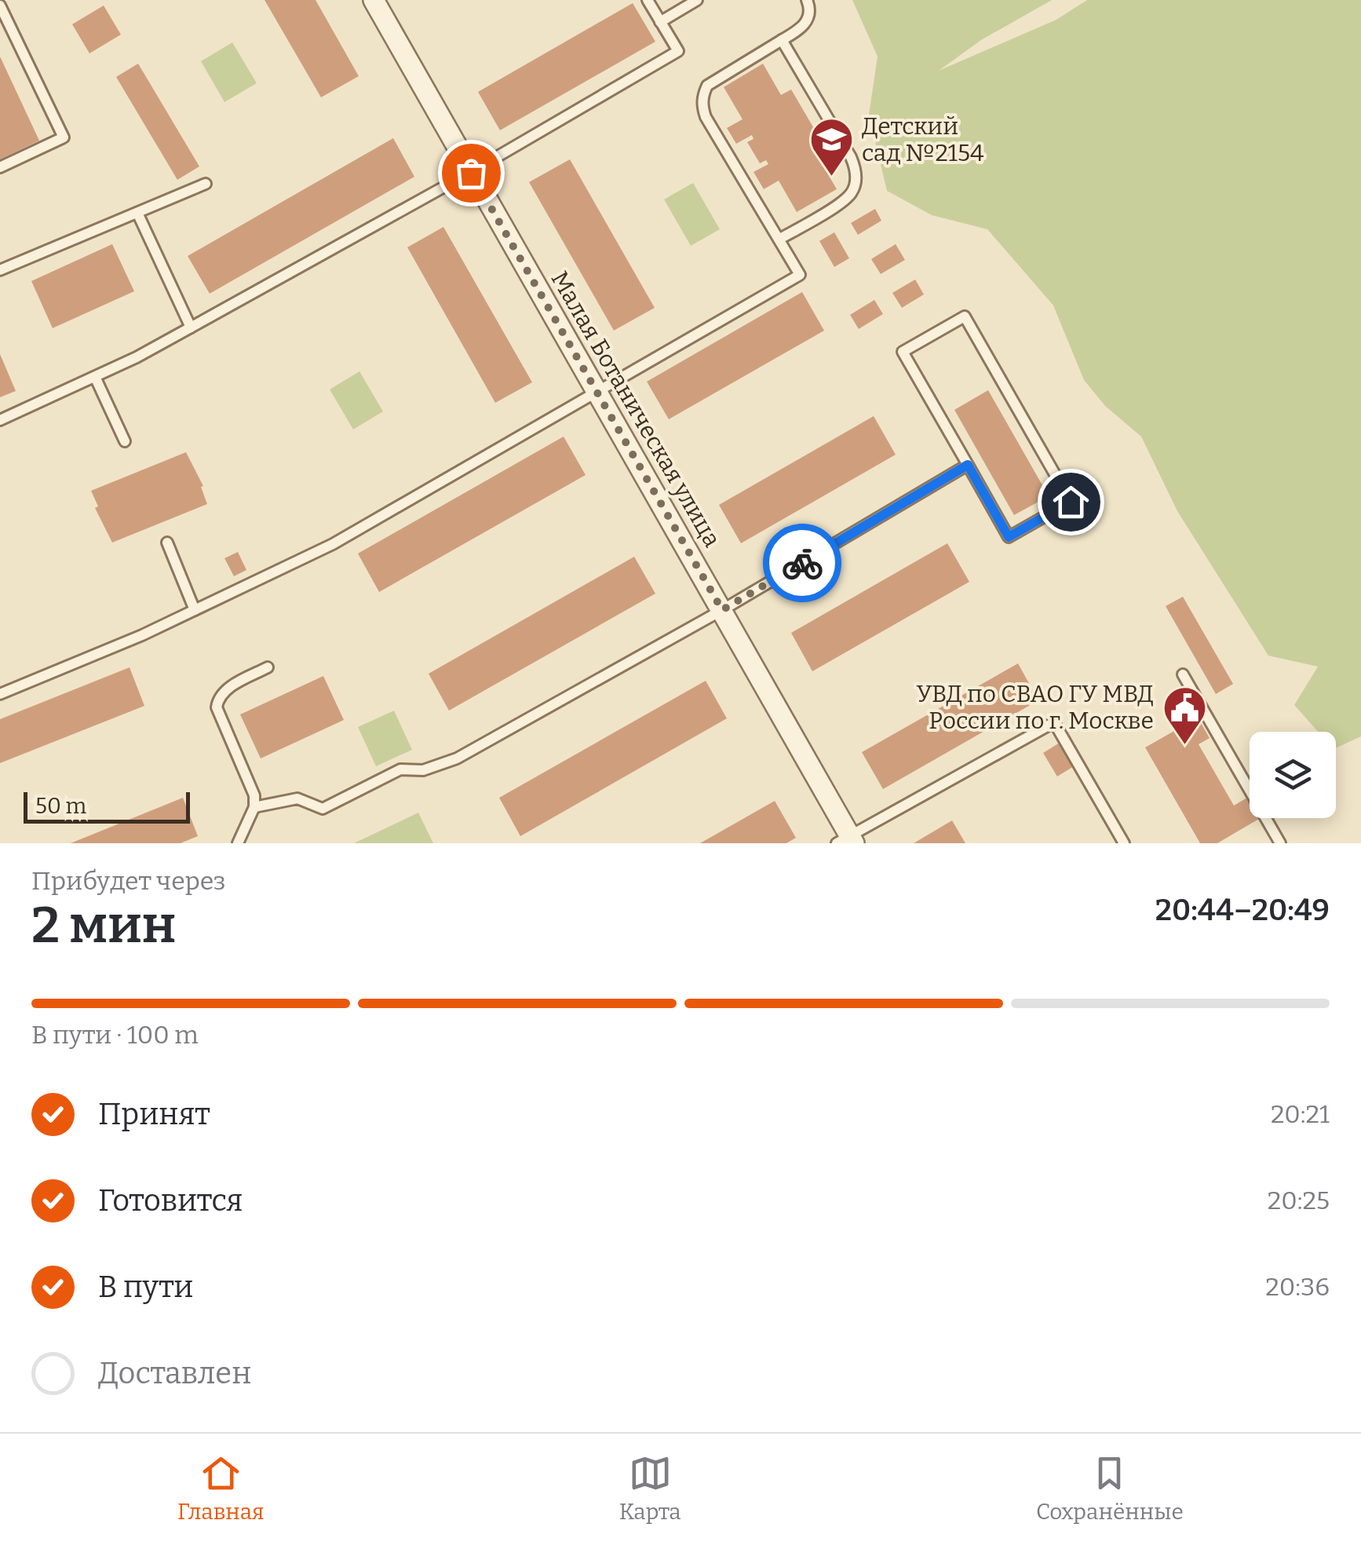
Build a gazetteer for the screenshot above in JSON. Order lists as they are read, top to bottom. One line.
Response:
{"streets":{"street":["Малая Ботаническая улица"]},"places":{"school or university":["Детский сад №2154"],"public building":["УВД по СВАО ГУ МВД России по г. Москве"]},"scale_bar":"50 m","page":{"scale":"50 m","heading":["2 мин","Прибудет через","20:44–20:49"],"bar":"В пути · 100 m","list":[["Принят","20:21"],["Готовится","20:25"],["В пути","20:36"],"Доставлен"],"tabs":["Главная","Карта","Сохранённые"]}}
